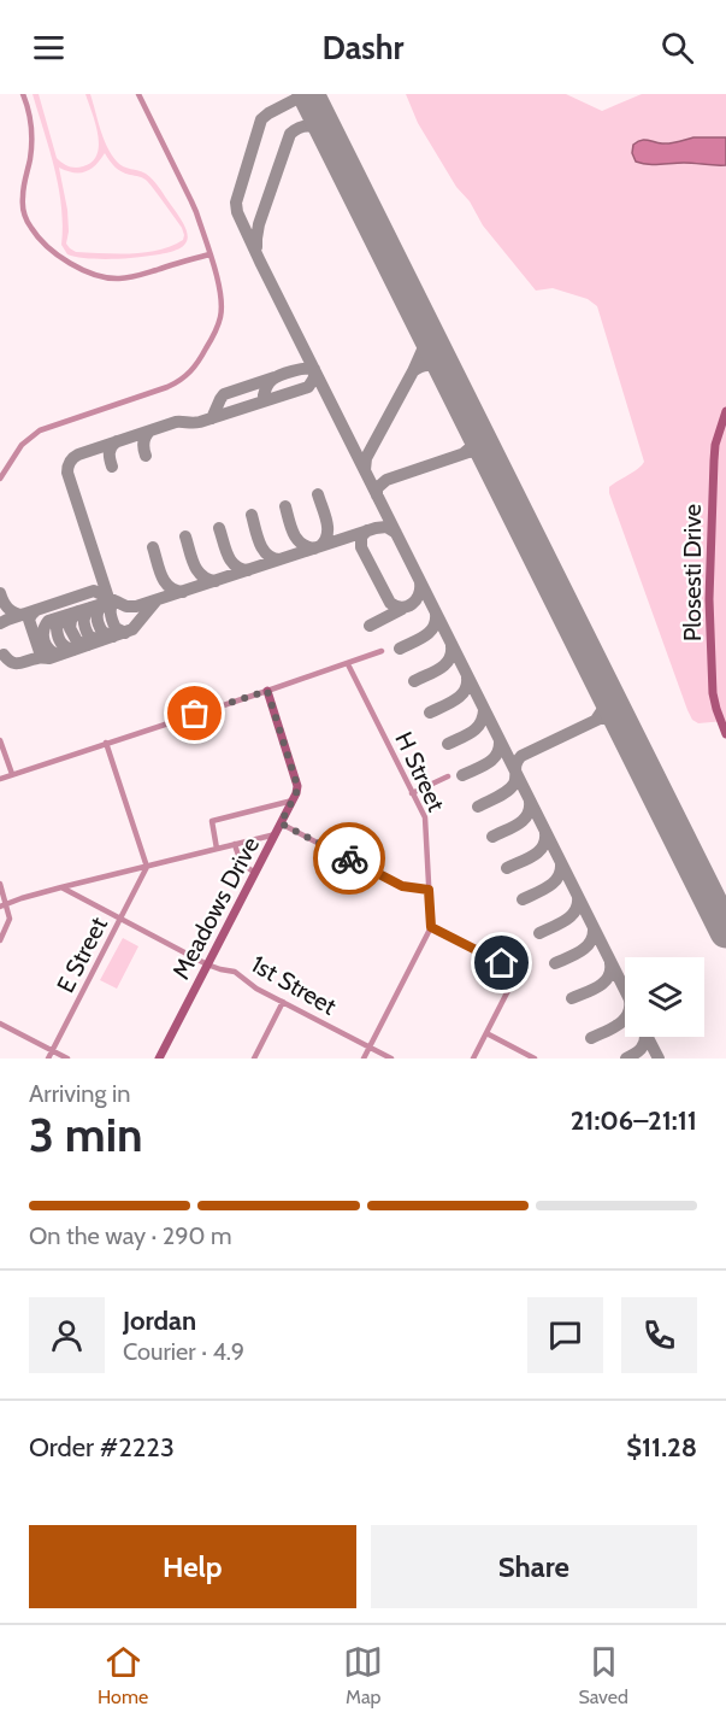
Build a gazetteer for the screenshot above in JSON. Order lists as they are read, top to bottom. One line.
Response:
{"streets":{"street":["Plosesti Drive","H Street","Meadows Drive","E Street","1st Street"]},"crossings":[["Meadows Drive","1st Street"],["E Street","1st Street"]],"page":{"header":"Dashr","heading":["3 min","Arriving in","21:06–21:11"],"panel":["Jordan","Courier · 4.9","Order #2223","$11.28"],"bar":"On the way · 290 m","buttons":["Help","Share"],"tabs":["Home","Map","Saved"]}}
